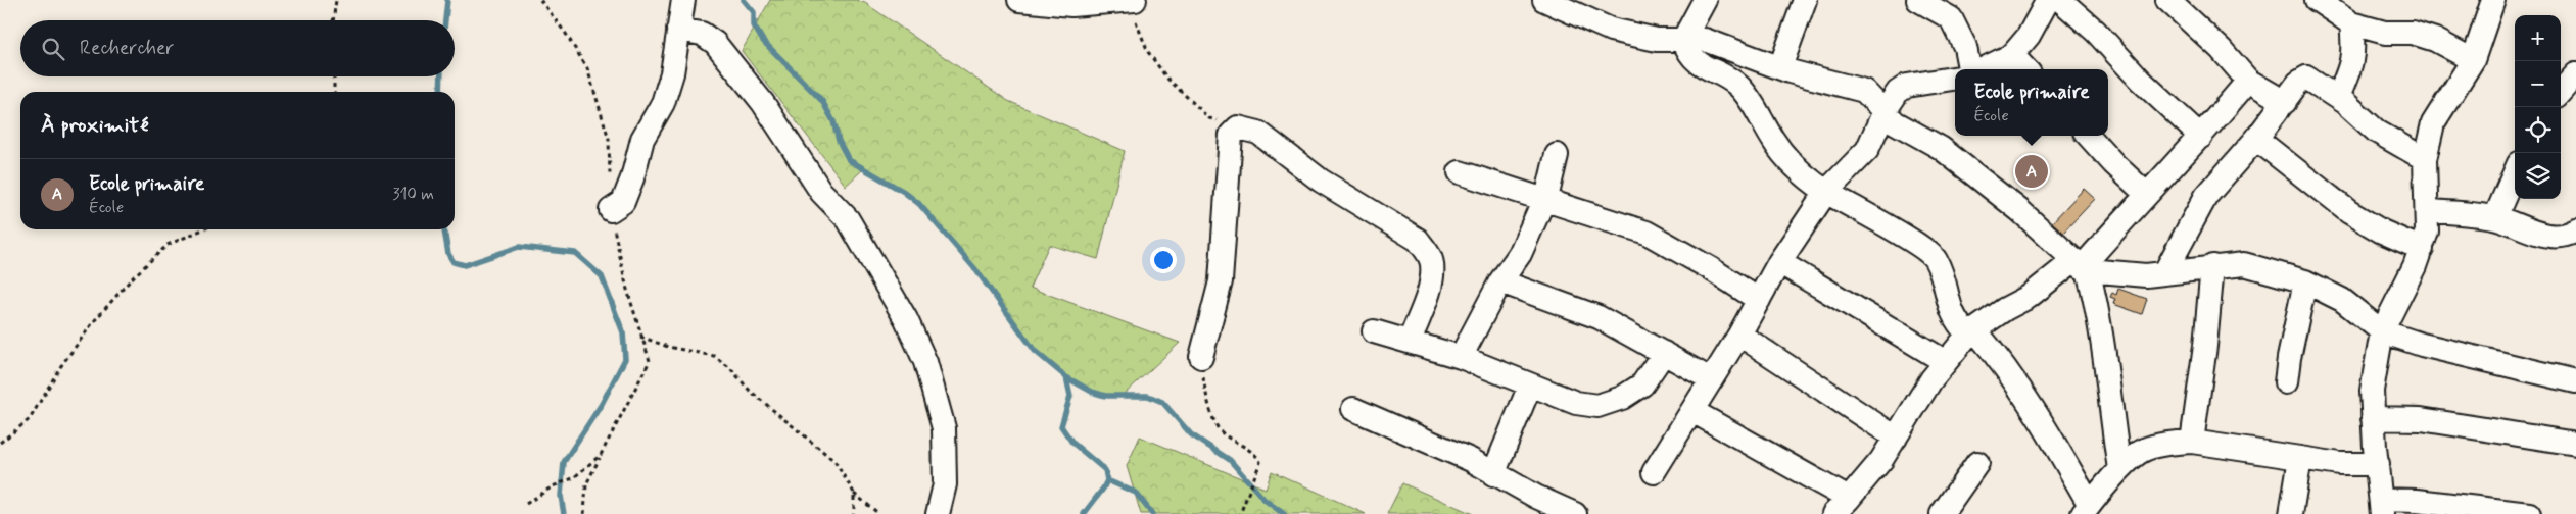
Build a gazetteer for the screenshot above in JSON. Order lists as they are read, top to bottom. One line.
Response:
{"page":{"map_buttons":["+","−"],"search":"Rechercher","popup":["Ecole primaire","École"],"heading":"À proximité","pins":"A","list":[{"mark":"A","name":"Ecole primaire","note":"École","value":"310 m"}]}}
